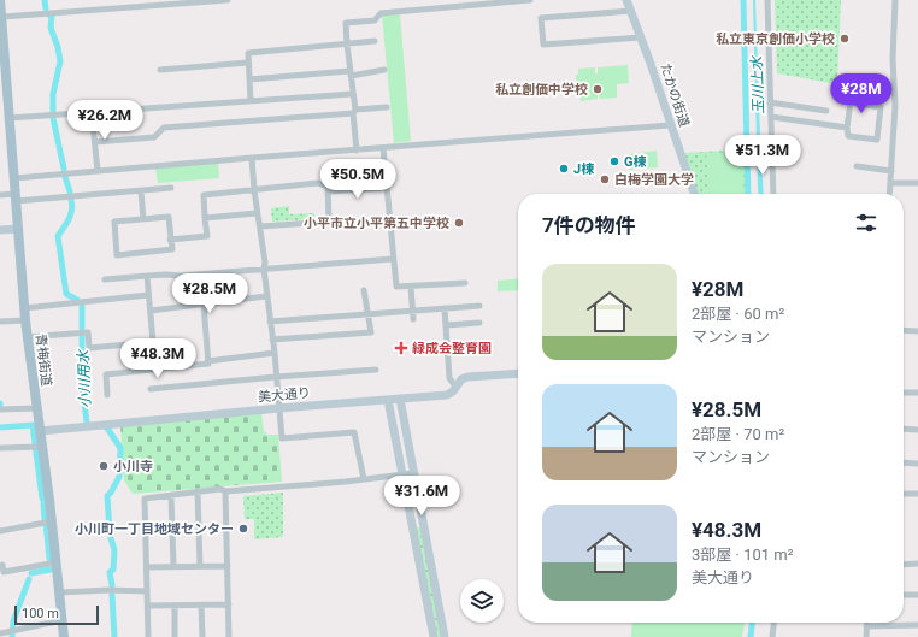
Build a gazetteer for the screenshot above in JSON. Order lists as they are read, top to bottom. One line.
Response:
{"streets":{"main road":["青梅街道"],"street":["たかの街道","美大通り"]},"crossings":[["青梅街道","美大通り"]],"water":["玉川上水","小川用水"],"places":{"other":["私立東京創価小学校","私立創価中学校","G棟","J棟","白梅学園大学","小平市立小平第五中学校","小川寺","小川町一丁目地域センター"],"health":["緑成会整育園"]},"scale_bar":"100 m","page":{"price":["¥28M","¥26.2M","¥51.3M","¥50.5M","¥28.5M","¥48.3M","¥31.6M"],"heading":"7件の物件","list":[{"name":"¥28M","note":"2部屋 · 60 m² · マンション"},{"name":"¥28.5M","note":"2部屋 · 70 m² · マンション"},{"name":"¥48.3M","note":"3部屋 · 101 m² · 美大通り"}],"scale":"100 m"}}
